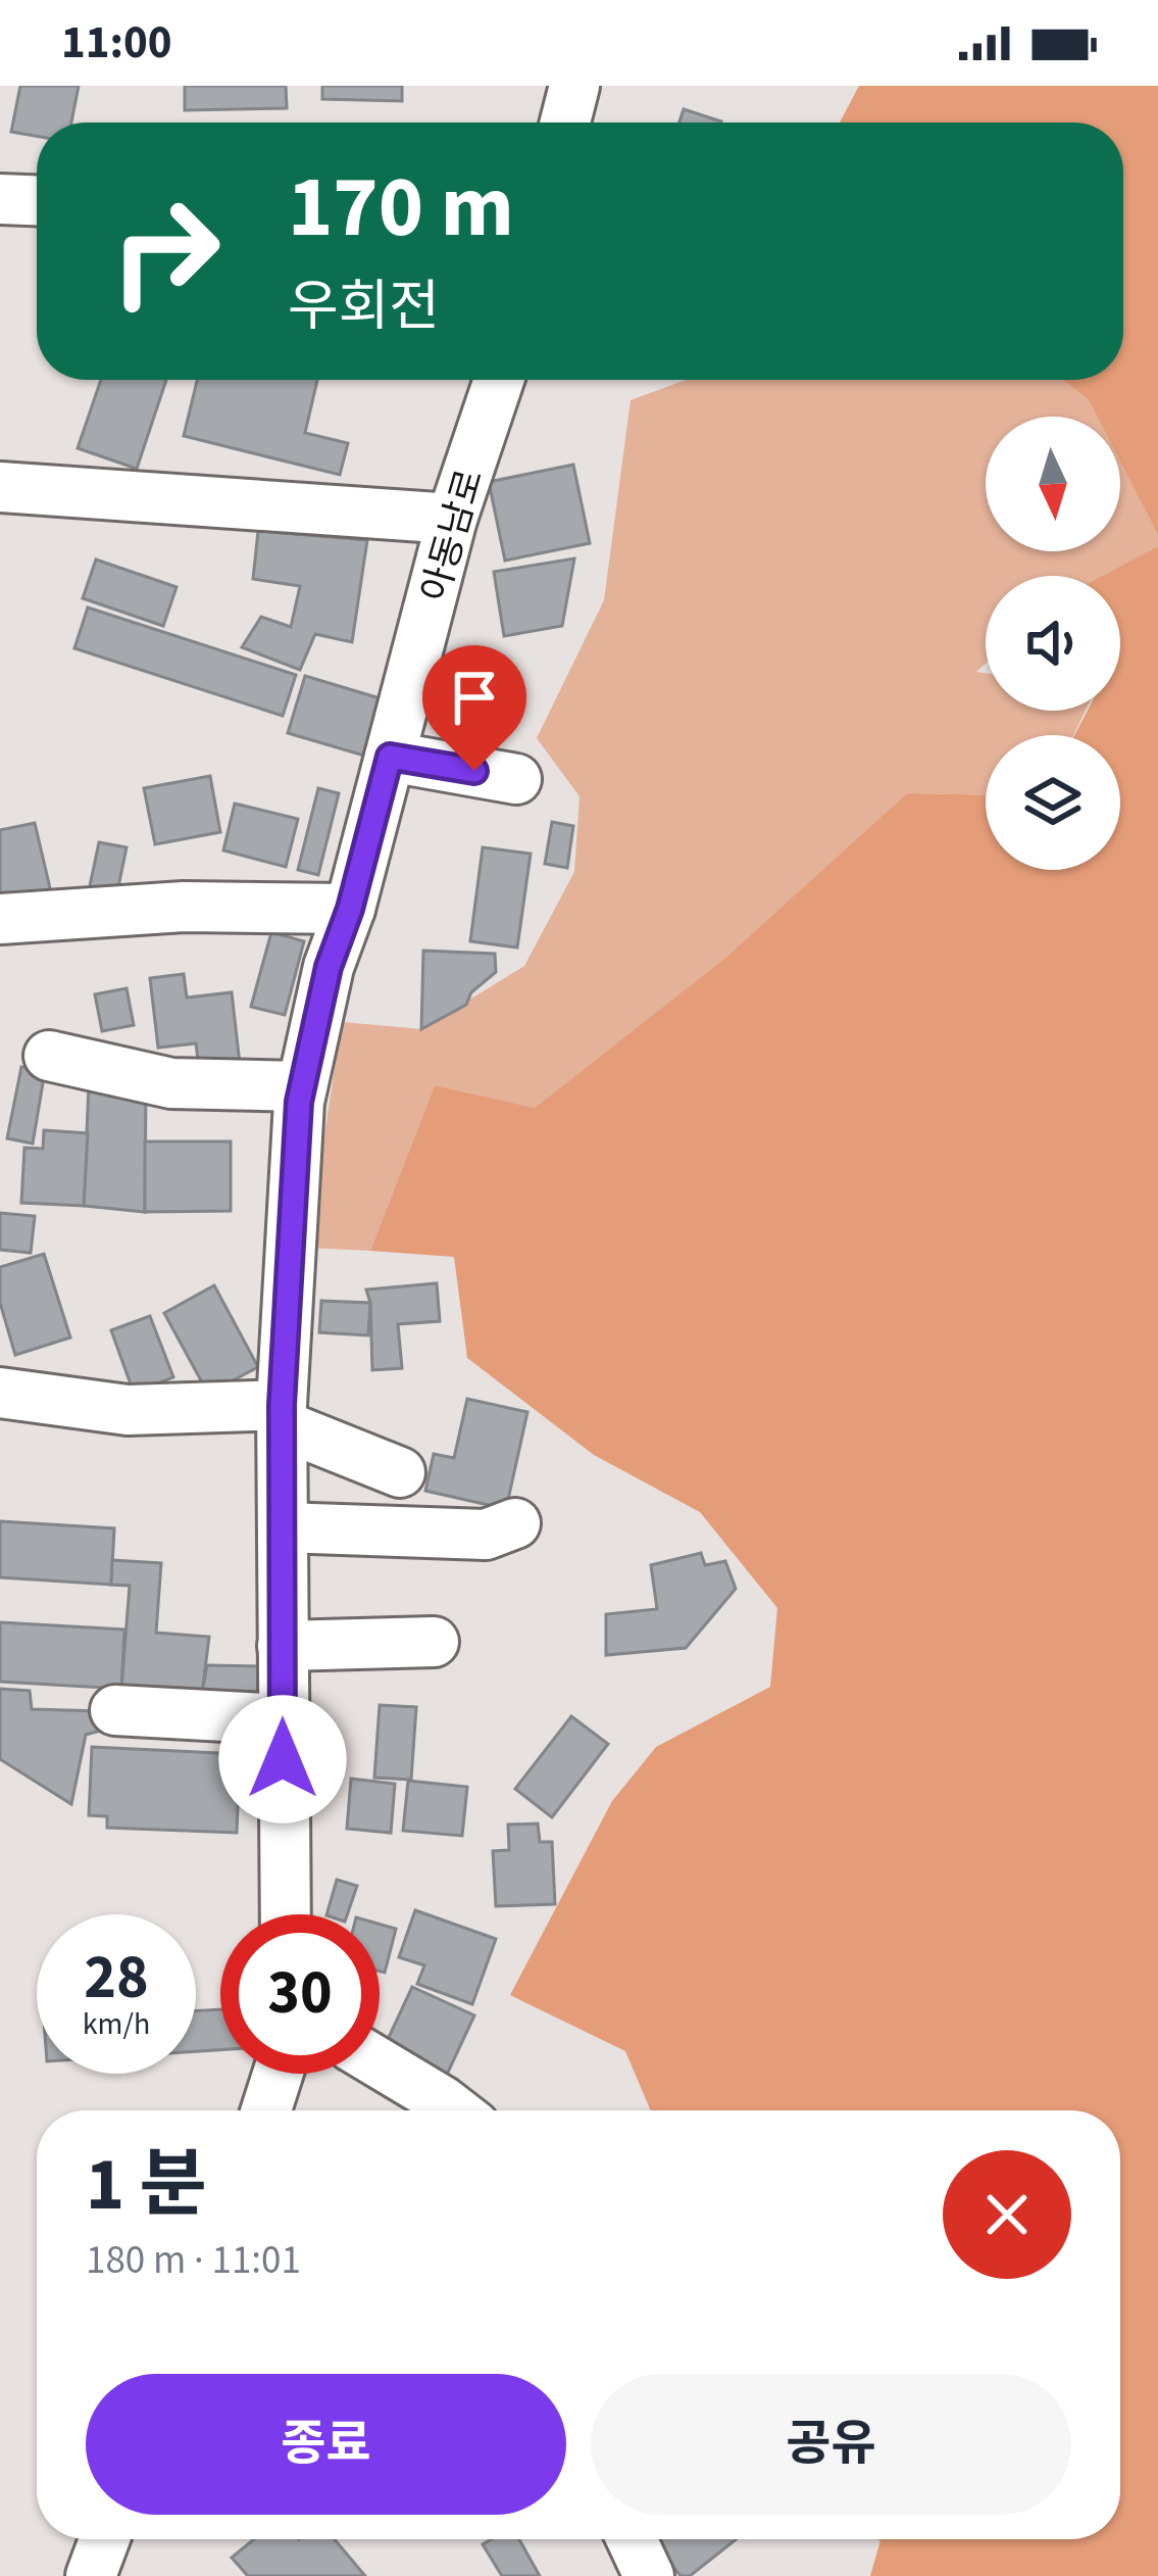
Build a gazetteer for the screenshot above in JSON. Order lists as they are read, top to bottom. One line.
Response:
{"streets":{"street":["아동남로"]},"north":"bottom","page":{"status":"11:00","turn":["170 m","우회전"],"speed":"28 km/h","limit":"30","heading":["1 분","180 m · 11:01"],"buttons":["종료","공유"]}}
